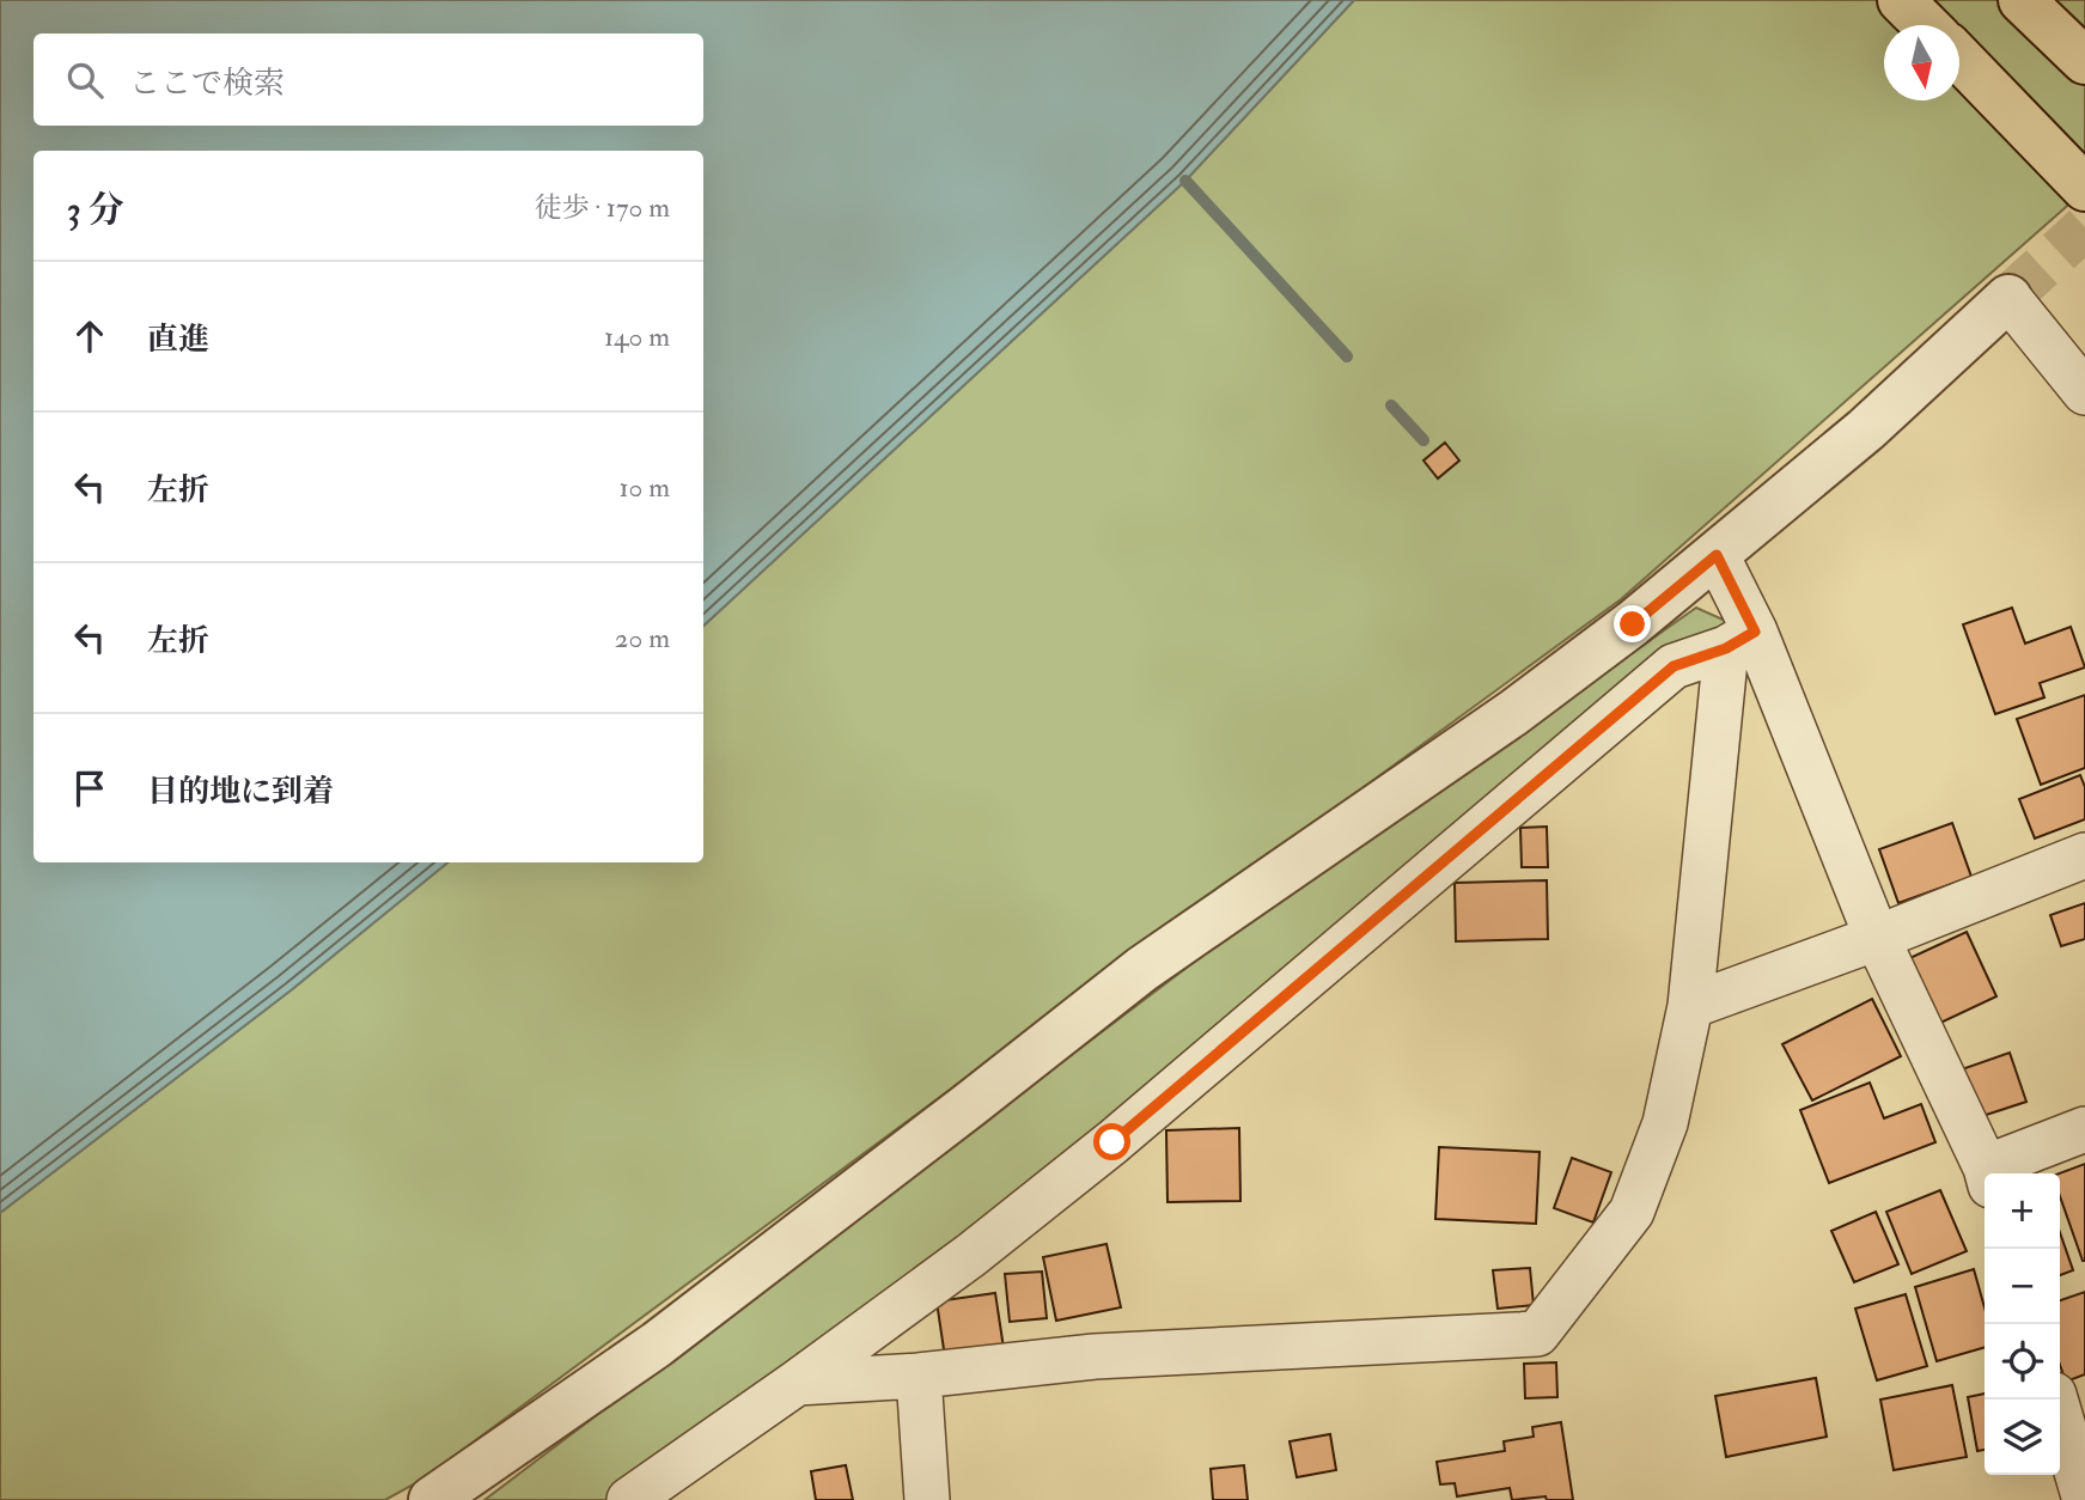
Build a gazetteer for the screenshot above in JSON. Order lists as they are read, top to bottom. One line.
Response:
{"north":"bottom","page":{"search":"ここで検索","heading":["3 分","徒歩 · 170 m"],"list":[["直進","140 m"],["左折","10 m"],["左折","20 m"],"目的地に到着"],"map_buttons":["+","−"]}}
